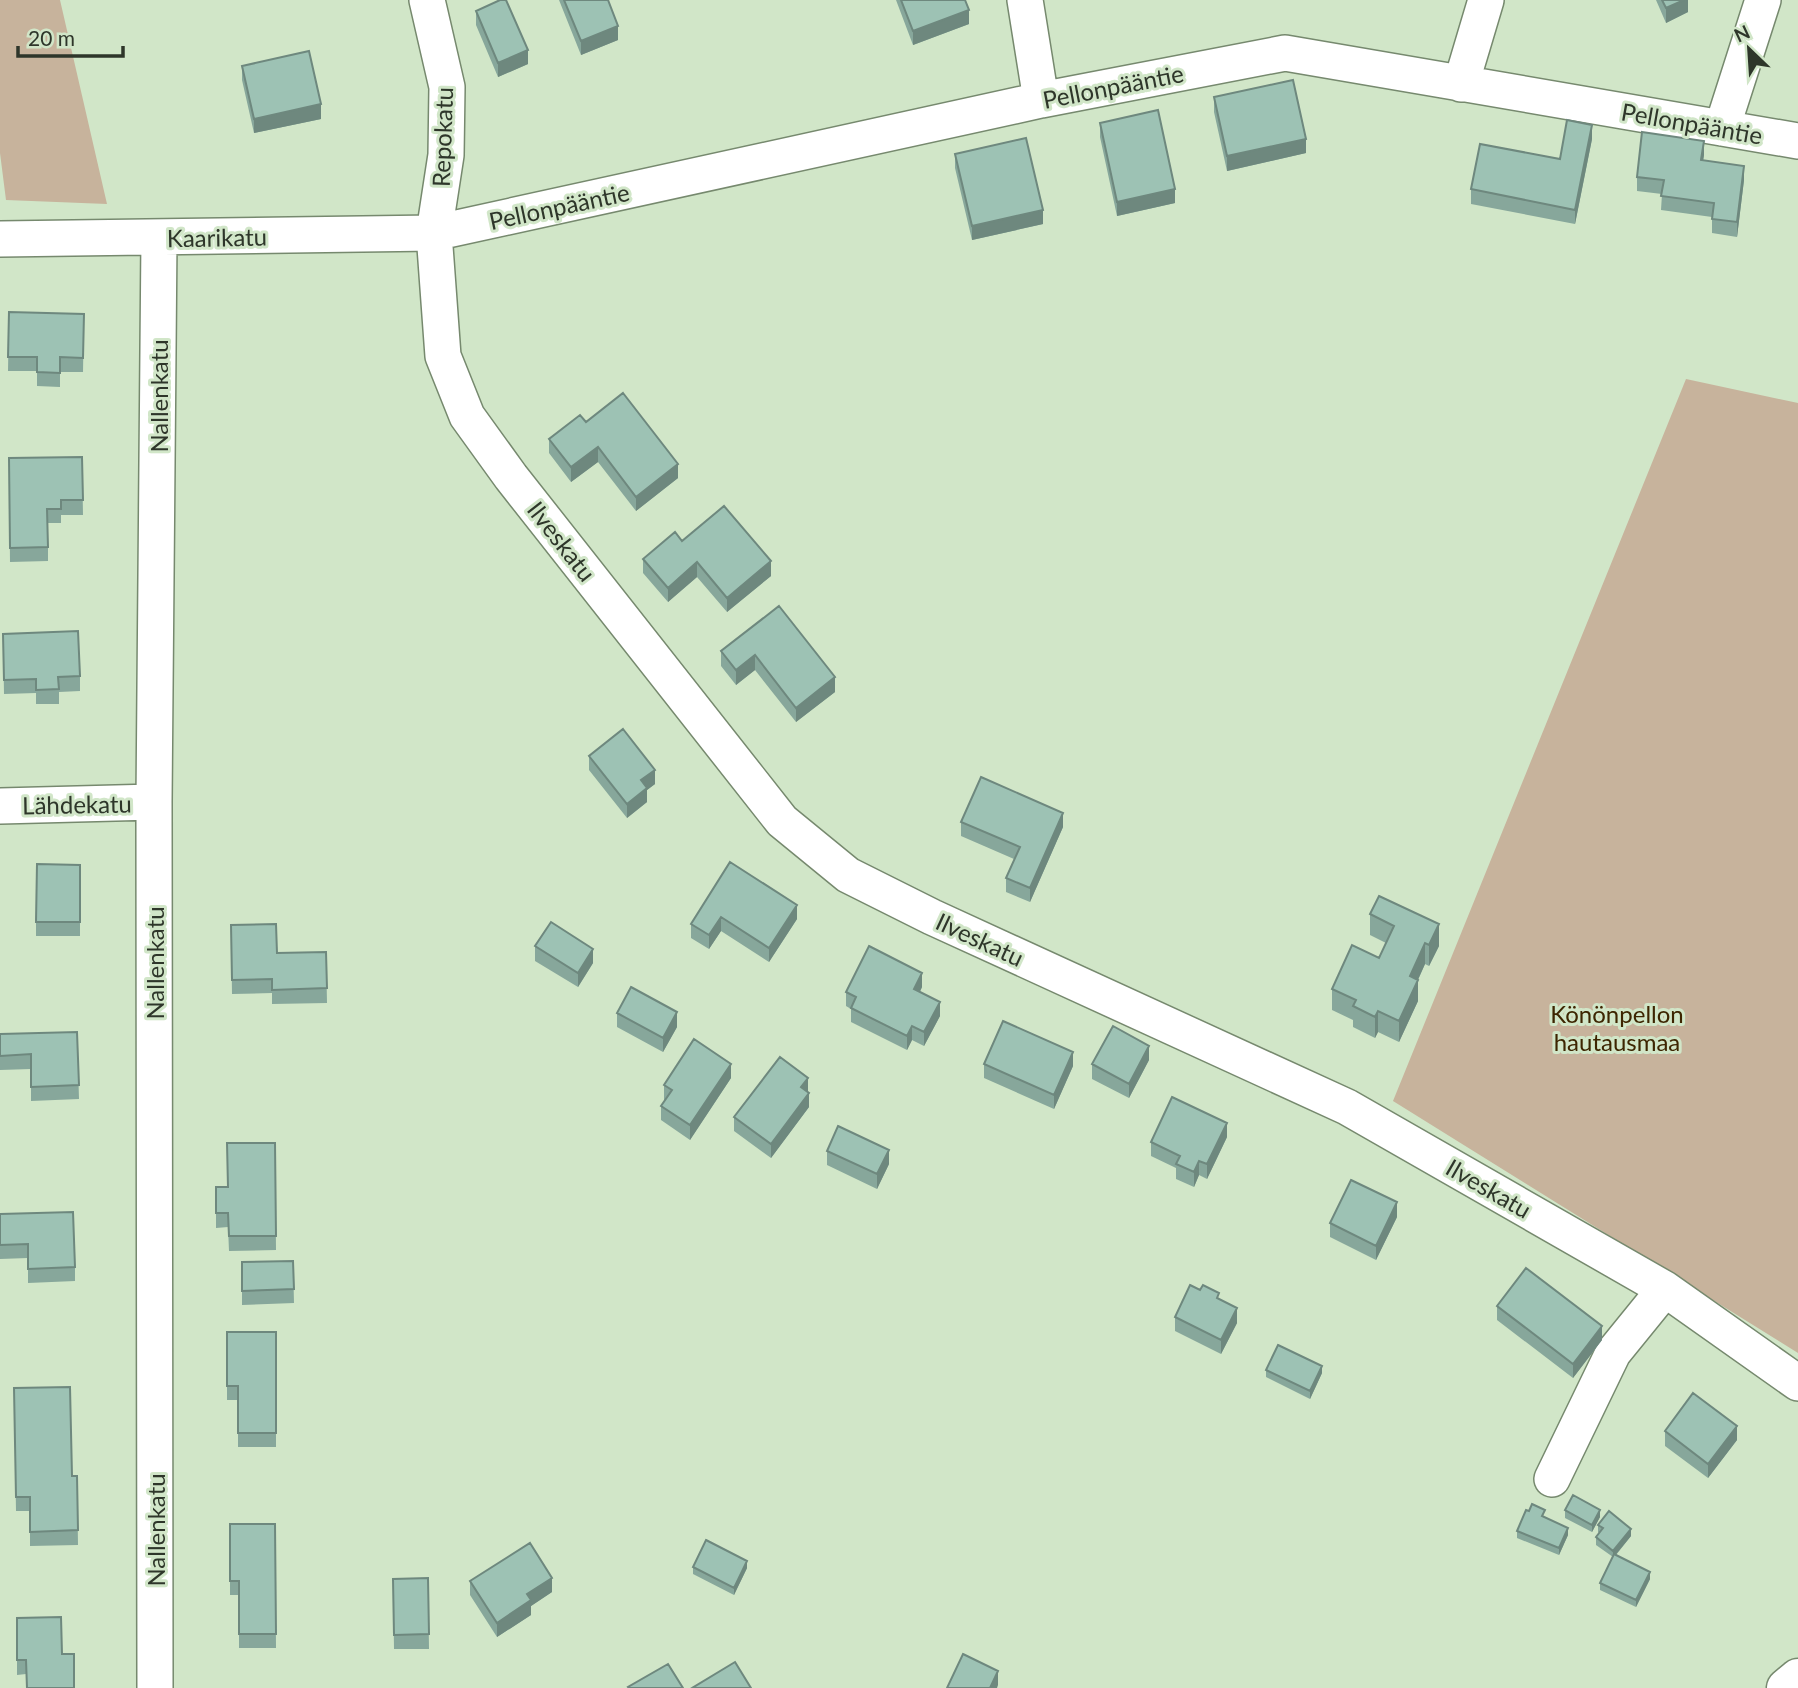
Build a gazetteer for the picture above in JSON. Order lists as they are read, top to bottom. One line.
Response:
{"streets":{"street":["Pellonpääntie","Repokatu","Kaarikatu","Nallenkatu","Ilveskatu","Lähdekatu"]},"crossings":[["Pellonpääntie","Repokatu"],["Pellonpääntie","Kaarikatu"],["Pellonpääntie","Ilveskatu"],["Repokatu","Kaarikatu"],["Repokatu","Ilveskatu"],["Kaarikatu","Nallenkatu"],["Kaarikatu","Ilveskatu"],["Nallenkatu","Lähdekatu"]],"parks":["Könönpellon hautausmaa"],"scale_bar":"20 m","north":"top left"}
